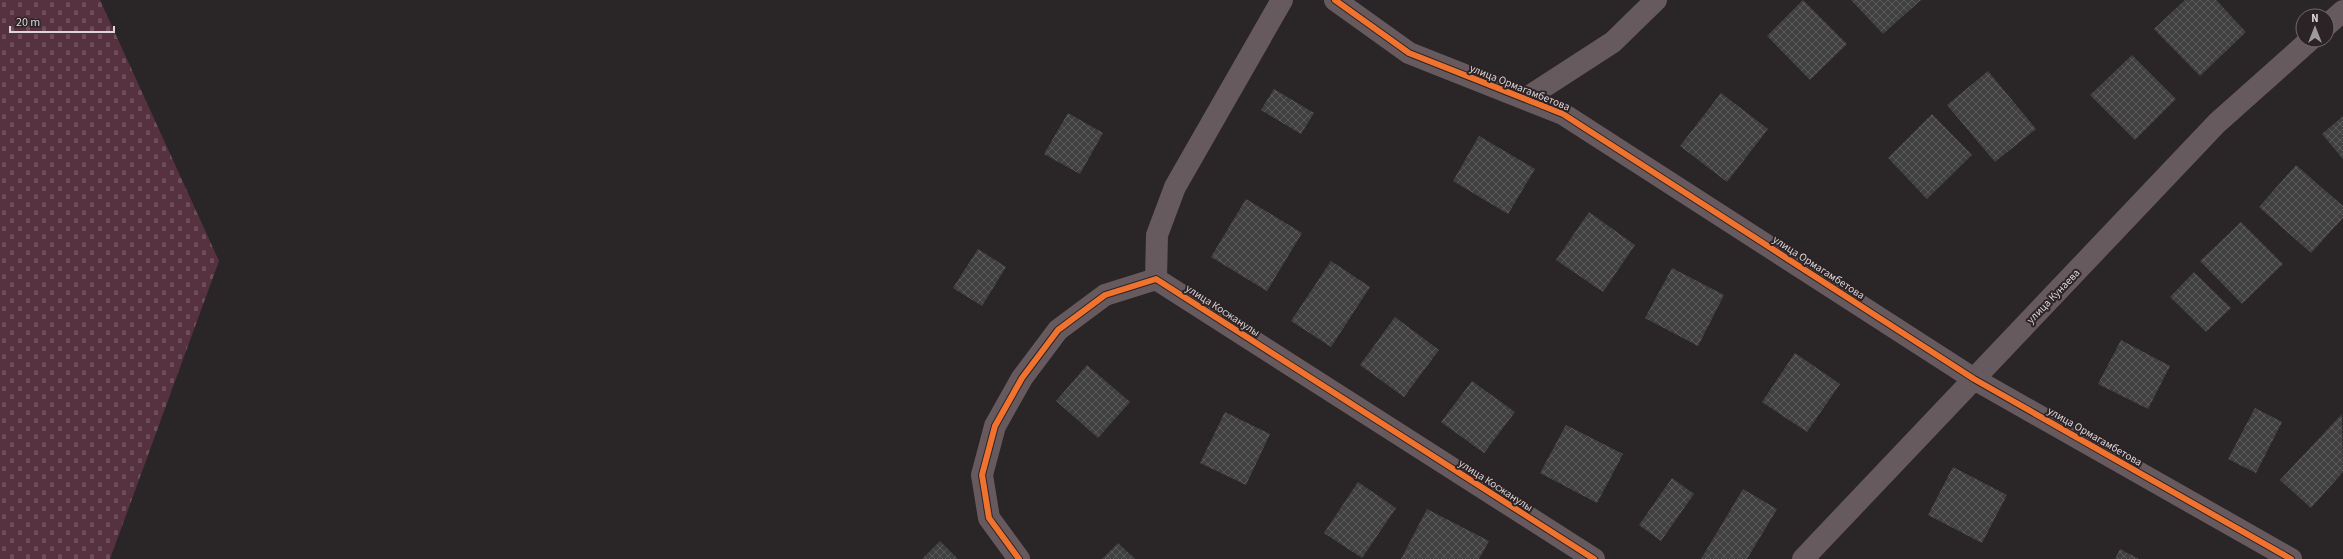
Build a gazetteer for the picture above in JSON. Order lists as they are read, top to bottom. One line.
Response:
{"streets":{"street":["улица Ормагамбетова","улица Кунаева","улица Косжанулы"]},"crossings":[["улица Ормагамбетова","улица Кунаева"]],"scale_bar":"20 m","north":"top"}
